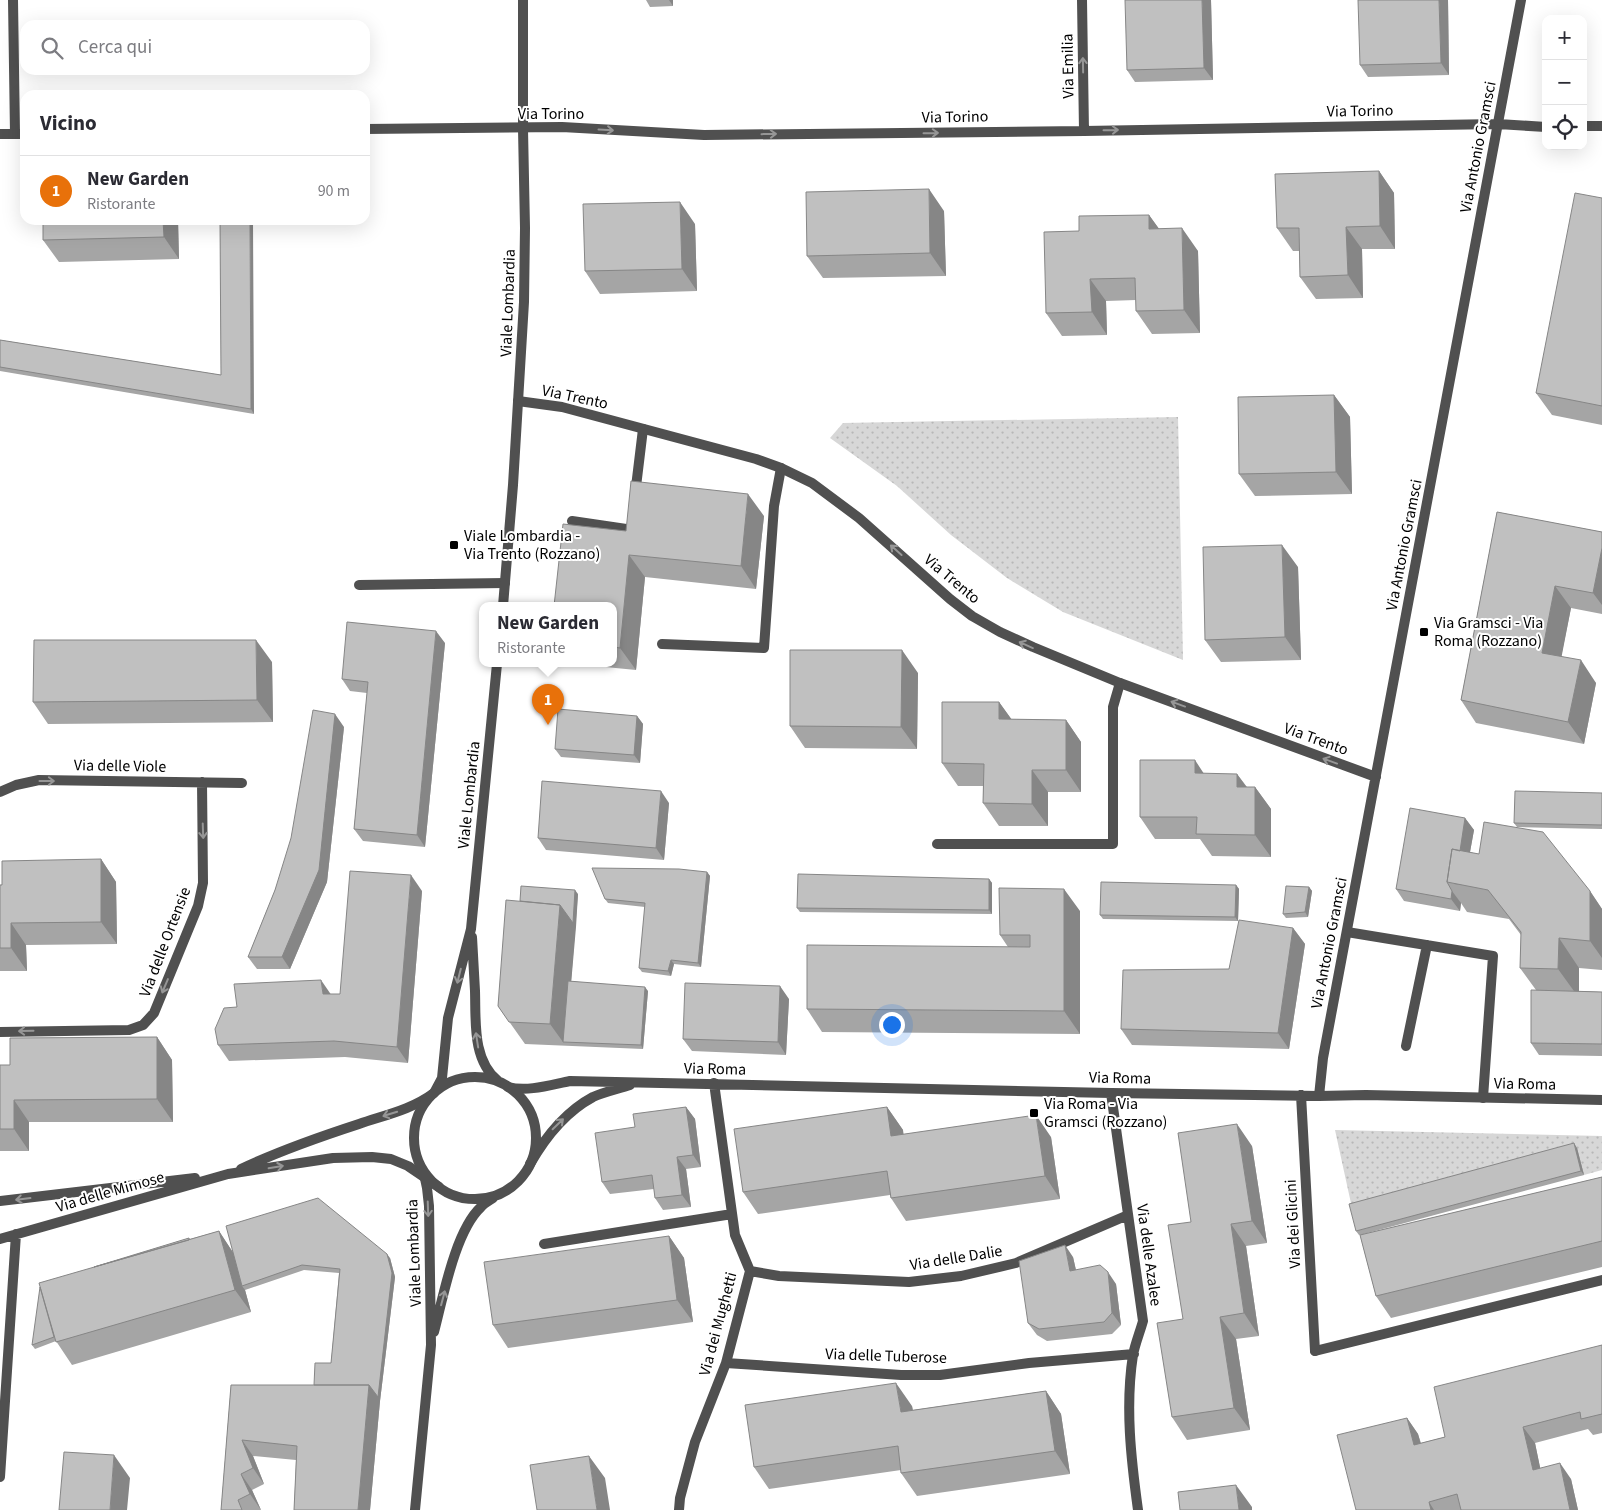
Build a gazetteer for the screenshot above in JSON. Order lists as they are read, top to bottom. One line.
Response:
{"streets":{"street":["Via Emilia","Via Torino","Via Antonio Gramsci","Viale Lombardia","Via Trento","Via delle Viole","Via delle Ortensie","Via Roma","Via delle Mimose","Via dei Glicini","Via delle Azalee","Via delle Dalie","Via dei Mughetti","Via delle Tuberose"]},"crossings":[["Via Emilia","Via Torino"],["Via Torino","Via Antonio Gramsci"],["Via Torino","Viale Lombardia"],["Via Antonio Gramsci","Via Trento"],["Via Antonio Gramsci","Via Roma"],["Viale Lombardia","Via Trento"],["Viale Lombardia","Via Roma"],["Viale Lombardia","Via delle Mimose"],["Via delle Viole","Via delle Ortensie"],["Via Roma","Via delle Mimose"],["Via Roma","Via dei Glicini"],["Via Roma","Via delle Azalee"],["Via Roma","Via dei Mughetti"],["Via delle Azalee","Via delle Dalie"],["Via delle Azalee","Via delle Tuberose"],["Via delle Dalie","Via dei Mughetti"],["Via dei Mughetti","Via delle Tuberose"]],"one_way":["Via Emilia","Via Torino","Via Trento","Via delle Viole","Via delle Ortensie"],"places":{"transit":["Viale Lombardia - Via Trento (Rozzano)","Via Gramsci - Via Roma (Rozzano)","Via Roma - Via Gramsci (Rozzano)"]},"page":{"map_buttons":["+","−"],"search":"Cerca qui","heading":"Vicino","list":[{"mark":"1","name":"New Garden","note":"Ristorante","value":"90 m"}],"popup":["New Garden","Ristorante"],"pins":"1"}}
